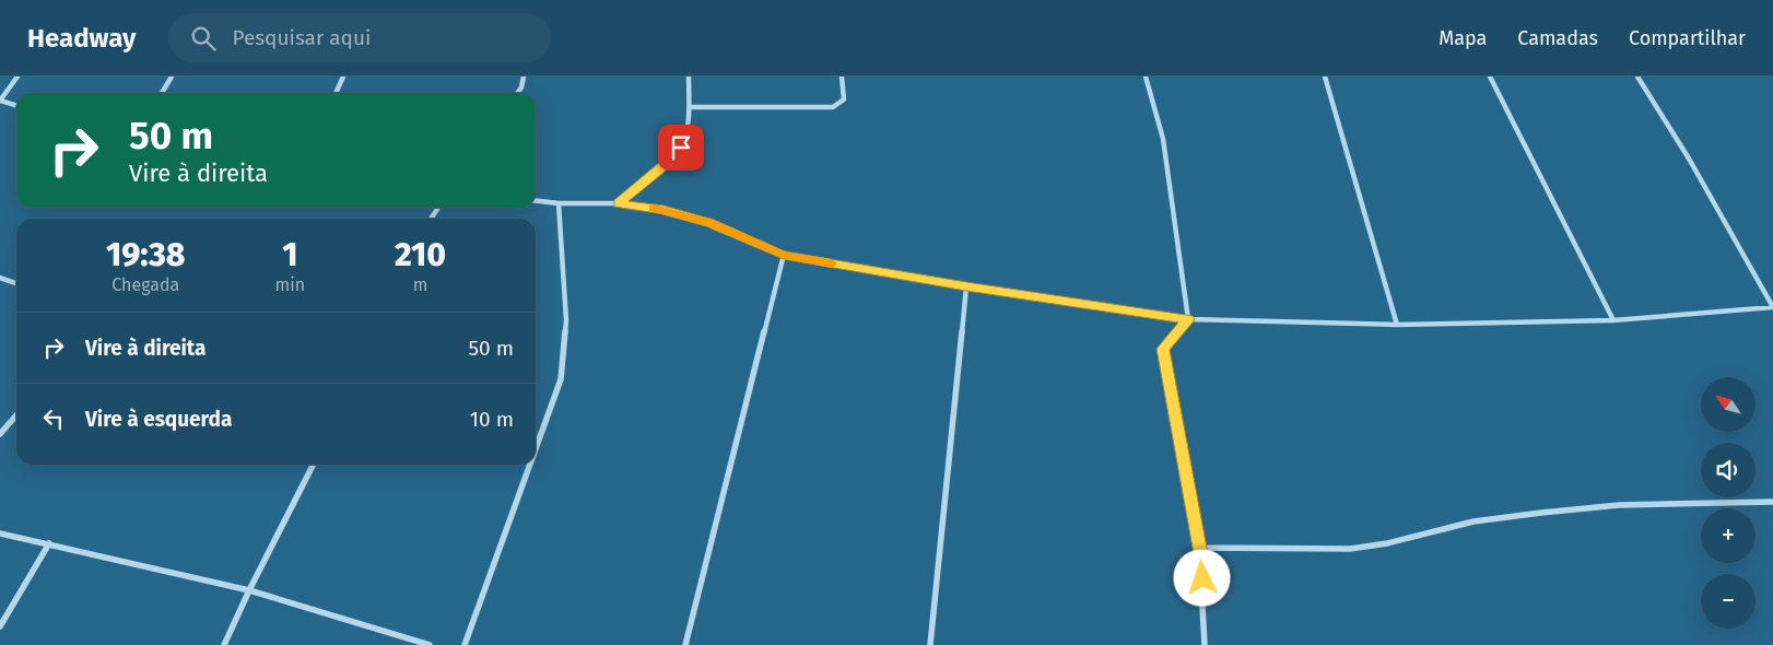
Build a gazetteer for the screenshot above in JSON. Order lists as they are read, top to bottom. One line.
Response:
{"north":"top left","page":{"header":"Headway","search":"Pesquisar aqui","nav":["Mapa","Camadas","Compartilhar"],"turn":["50 m","Vire à direita"],"eta":["19:38","Chegada","1","min","210","m"],"list":[{"name":"Vire à direita","value":"50 m"},{"name":"Vire à esquerda","value":"10 m"}],"map_buttons":["+","−"]}}
